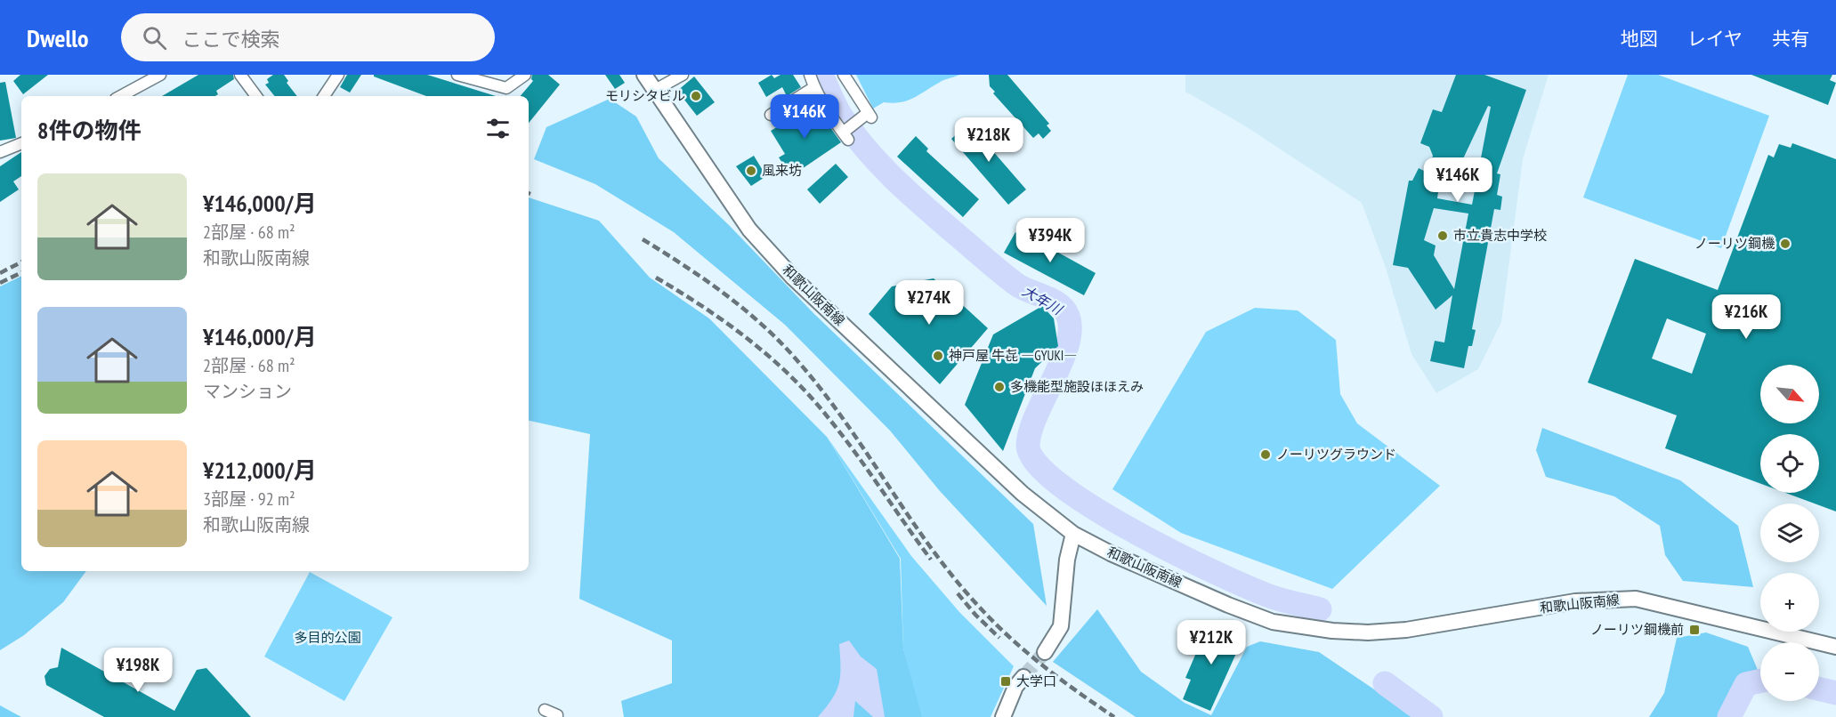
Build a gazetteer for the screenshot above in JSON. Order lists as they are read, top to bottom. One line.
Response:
{"streets":{"main road":["和歌山阪南線"]},"water":["大年川"],"parks":["多目的公園"],"places":{"other":["モリシタビル","風来坊","市立貴志中学校","ノーリツ鋼機","神戸屋 牛㐂 ―GYUKI―","多機能型施設ほほえみ","ノーリツグラウンド"],"transit":["ノーリツ鋼機前","大学口"]},"north":"bottom right","page":{"header":"Dwello","search":"ここで検索","nav":["地図","レイヤ","共有"],"price":["¥146K","¥218K","¥146K","¥394K","¥274K","¥216K","¥212K","¥198K"],"heading":"8件の物件","list":[{"name":"¥146,000/月","note":"2部屋 · 68 m² · 和歌山阪南線"},{"name":"¥146,000/月","note":"2部屋 · 68 m² · マンション"},{"name":"¥212,000/月","note":"3部屋 · 92 m² · 和歌山阪南線"}],"map_buttons":["+","−"]}}
